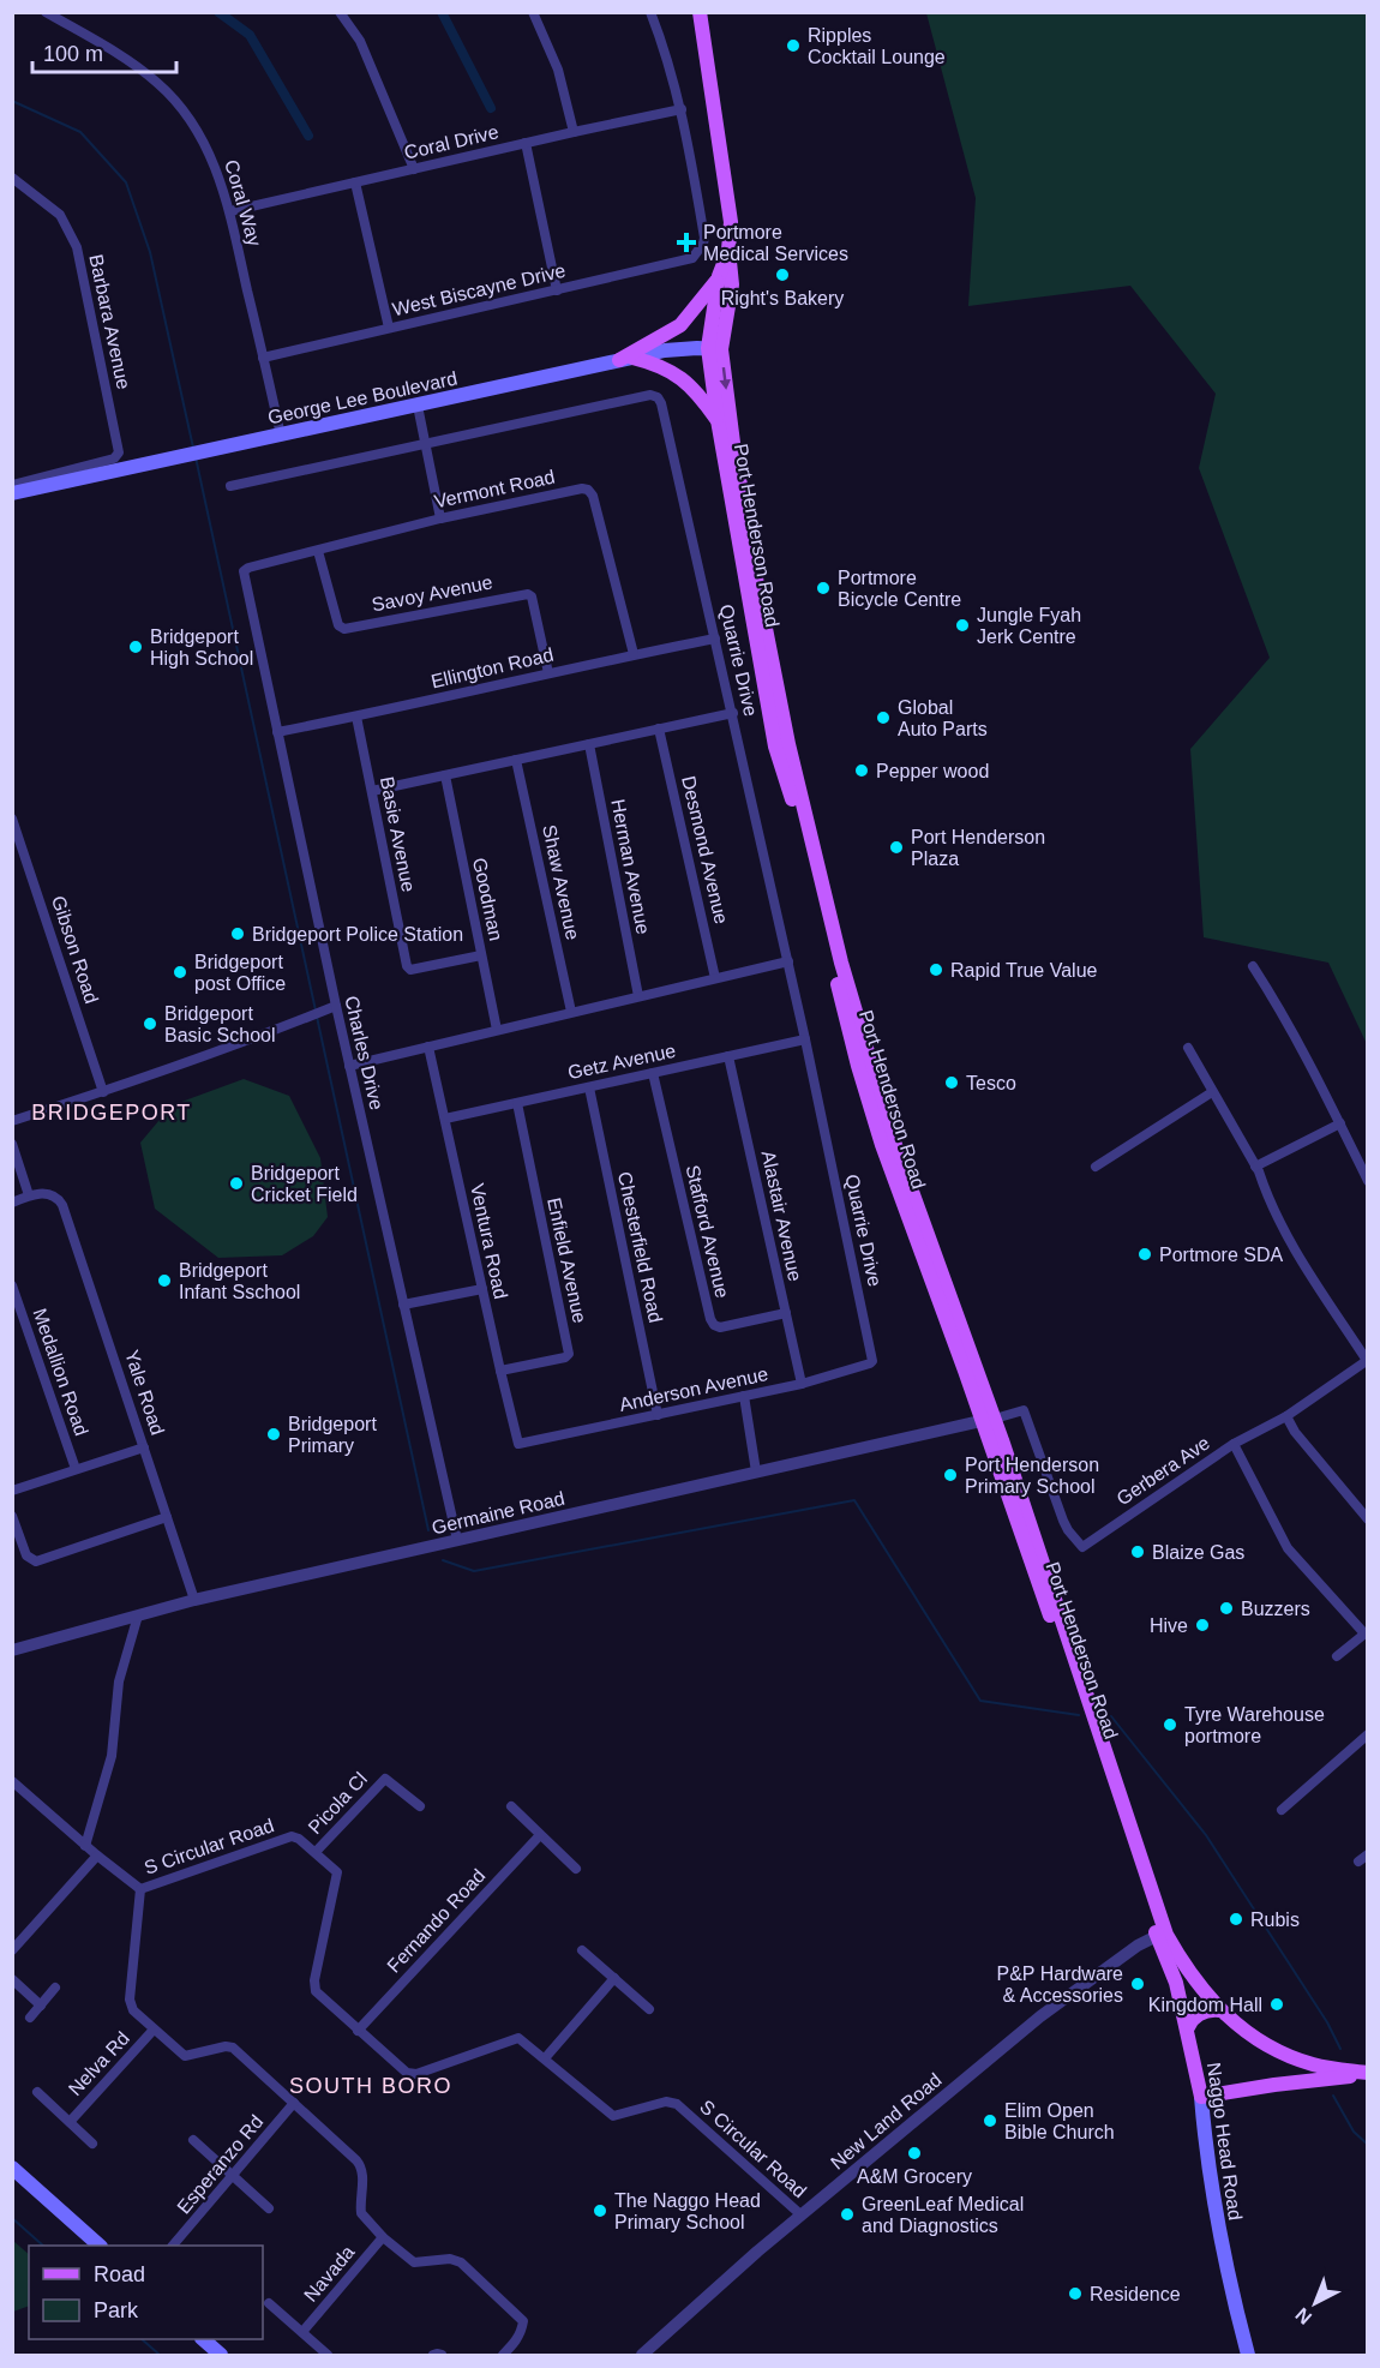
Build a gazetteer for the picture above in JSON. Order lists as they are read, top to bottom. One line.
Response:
{"streets":{"main road":["George Lee Boulevard","Port Henderson Road","Naggo Head Road"],"street":["Coral Drive","Coral Way","West Biscayne Drive","Barbara Avenue","Vermont Road","Savoy Avenue","Quarrie Drive","Ellington Road","Basie Avenue","Desmond Avenue","Herman Avenue","Shaw Avenue","Goodman","Gibson Road","Charles Drive","Getz Avenue","Alastair Avenue","Stafford Avenue","Ventura Road","Chesterfield Road","Enfield Avenue","Medallion Road","Anderson Avenue","Yale Road","Gerbera Ave","Germaine Road","Picola Cl","S Circular Road","Fernando Road","Nelva Rd","New Land Road","Esperanzo Rd","Navada"]},"crossings":[["Coral Drive","Coral Way"],["Coral Drive","West Biscayne Drive"],["Coral Way","West Biscayne Drive"],["Coral Way","George Lee Boulevard"],["Barbara Avenue","George Lee Boulevard"],["George Lee Boulevard","Port Henderson Road"],["Vermont Road","Savoy Avenue"],["Vermont Road","Ellington Road"],["Vermont Road","Charles Drive"],["Port Henderson Road","Gerbera Ave"],["Port Henderson Road","Germaine Road"],["Port Henderson Road","New Land Road"],["Port Henderson Road","Naggo Head Road"],["Savoy Avenue","Ellington Road"],["Quarrie Drive","Ellington Road"],["Quarrie Drive","Getz Avenue"],["Quarrie Drive","Anderson Avenue"],["Ellington Road","Basie Avenue"],["Ellington Road","Charles Drive"],["Basie Avenue","Goodman"],["Charles Drive","Germaine Road"],["Getz Avenue","Alastair Avenue"],["Getz Avenue","Stafford Avenue"],["Getz Avenue","Ventura Road"],["Getz Avenue","Chesterfield Road"],["Getz Avenue","Enfield Avenue"],["Alastair Avenue","Stafford Avenue"],["Alastair Avenue","Anderson Avenue"],["Ventura Road","Enfield Avenue"],["Ventura Road","Anderson Avenue"],["Chesterfield Road","Anderson Avenue"],["Yale Road","Germaine Road"],["Gerbera Ave","Germaine Road"],["Picola Cl","S Circular Road"],["S Circular Road","Fernando Road"],["S Circular Road","New Land Road"],["New Land Road","Naggo Head Road"]],"districts":["BRIDGEPORT","SOUTH BORO"],"places":{"other":["Ripples Cocktail Lounge","Right's Bakery","Portmore Bicycle Centre","Jungle Fyah Jerk Centre","Bridgeport High School","Global Auto Parts","Pepper wood","Port Henderson Plaza","Bridgeport Police Station","Rapid True Value","Bridgeport post Office","Bridgeport Basic School","Tesco","Bridgeport Cricket Field","Portmore SDA","Bridgeport Infant Sschool","Bridgeport Primary","Port Henderson Primary School","Blaize Gas","Buzzers","Hive","Tyre Warehouse portmore","Rubis","P&P Hardware & Accessories","Kingdom Hall","Elim Open Bible Church","A&M Grocery","The Naggo Head Primary School","GreenLeaf Medical and Diagnostics","Residence"],"health":["Portmore Medical Services"]},"legend":["Road","Park"],"scale_bar":"100 m","north":"bottom left"}
